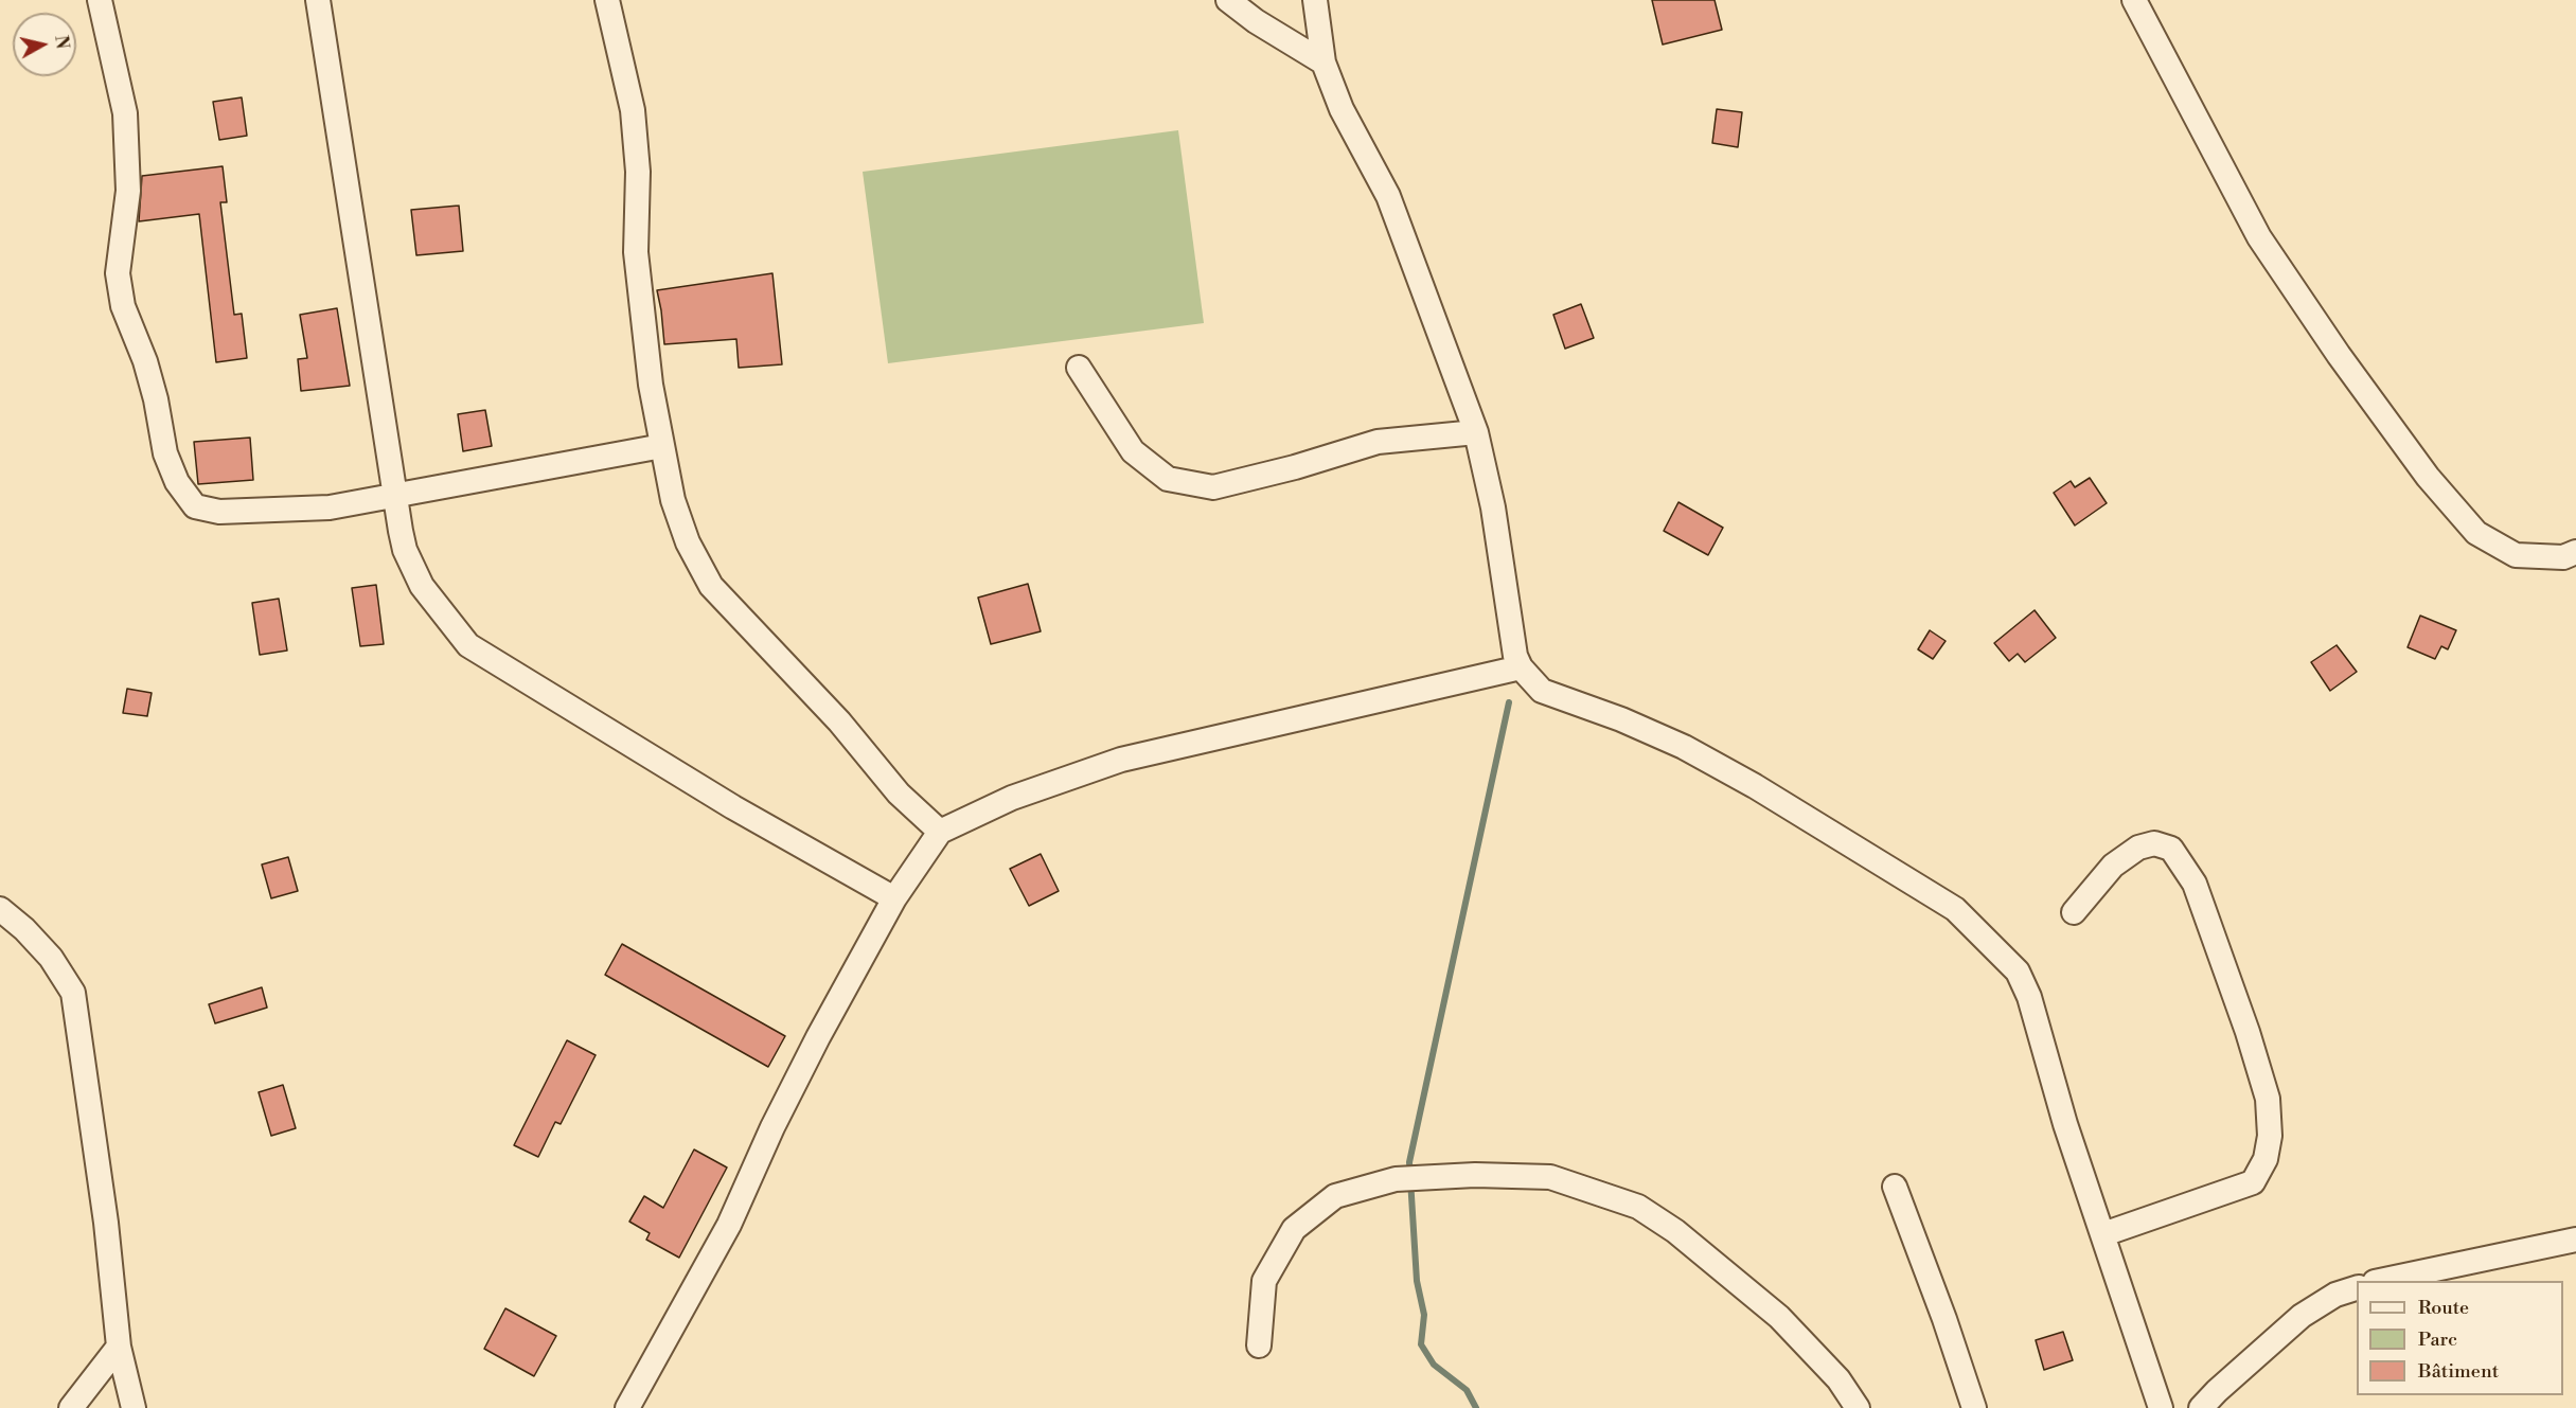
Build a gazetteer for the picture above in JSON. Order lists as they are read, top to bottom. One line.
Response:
{"legend":["Route","Parc","Bâtiment"],"north":"right"}
